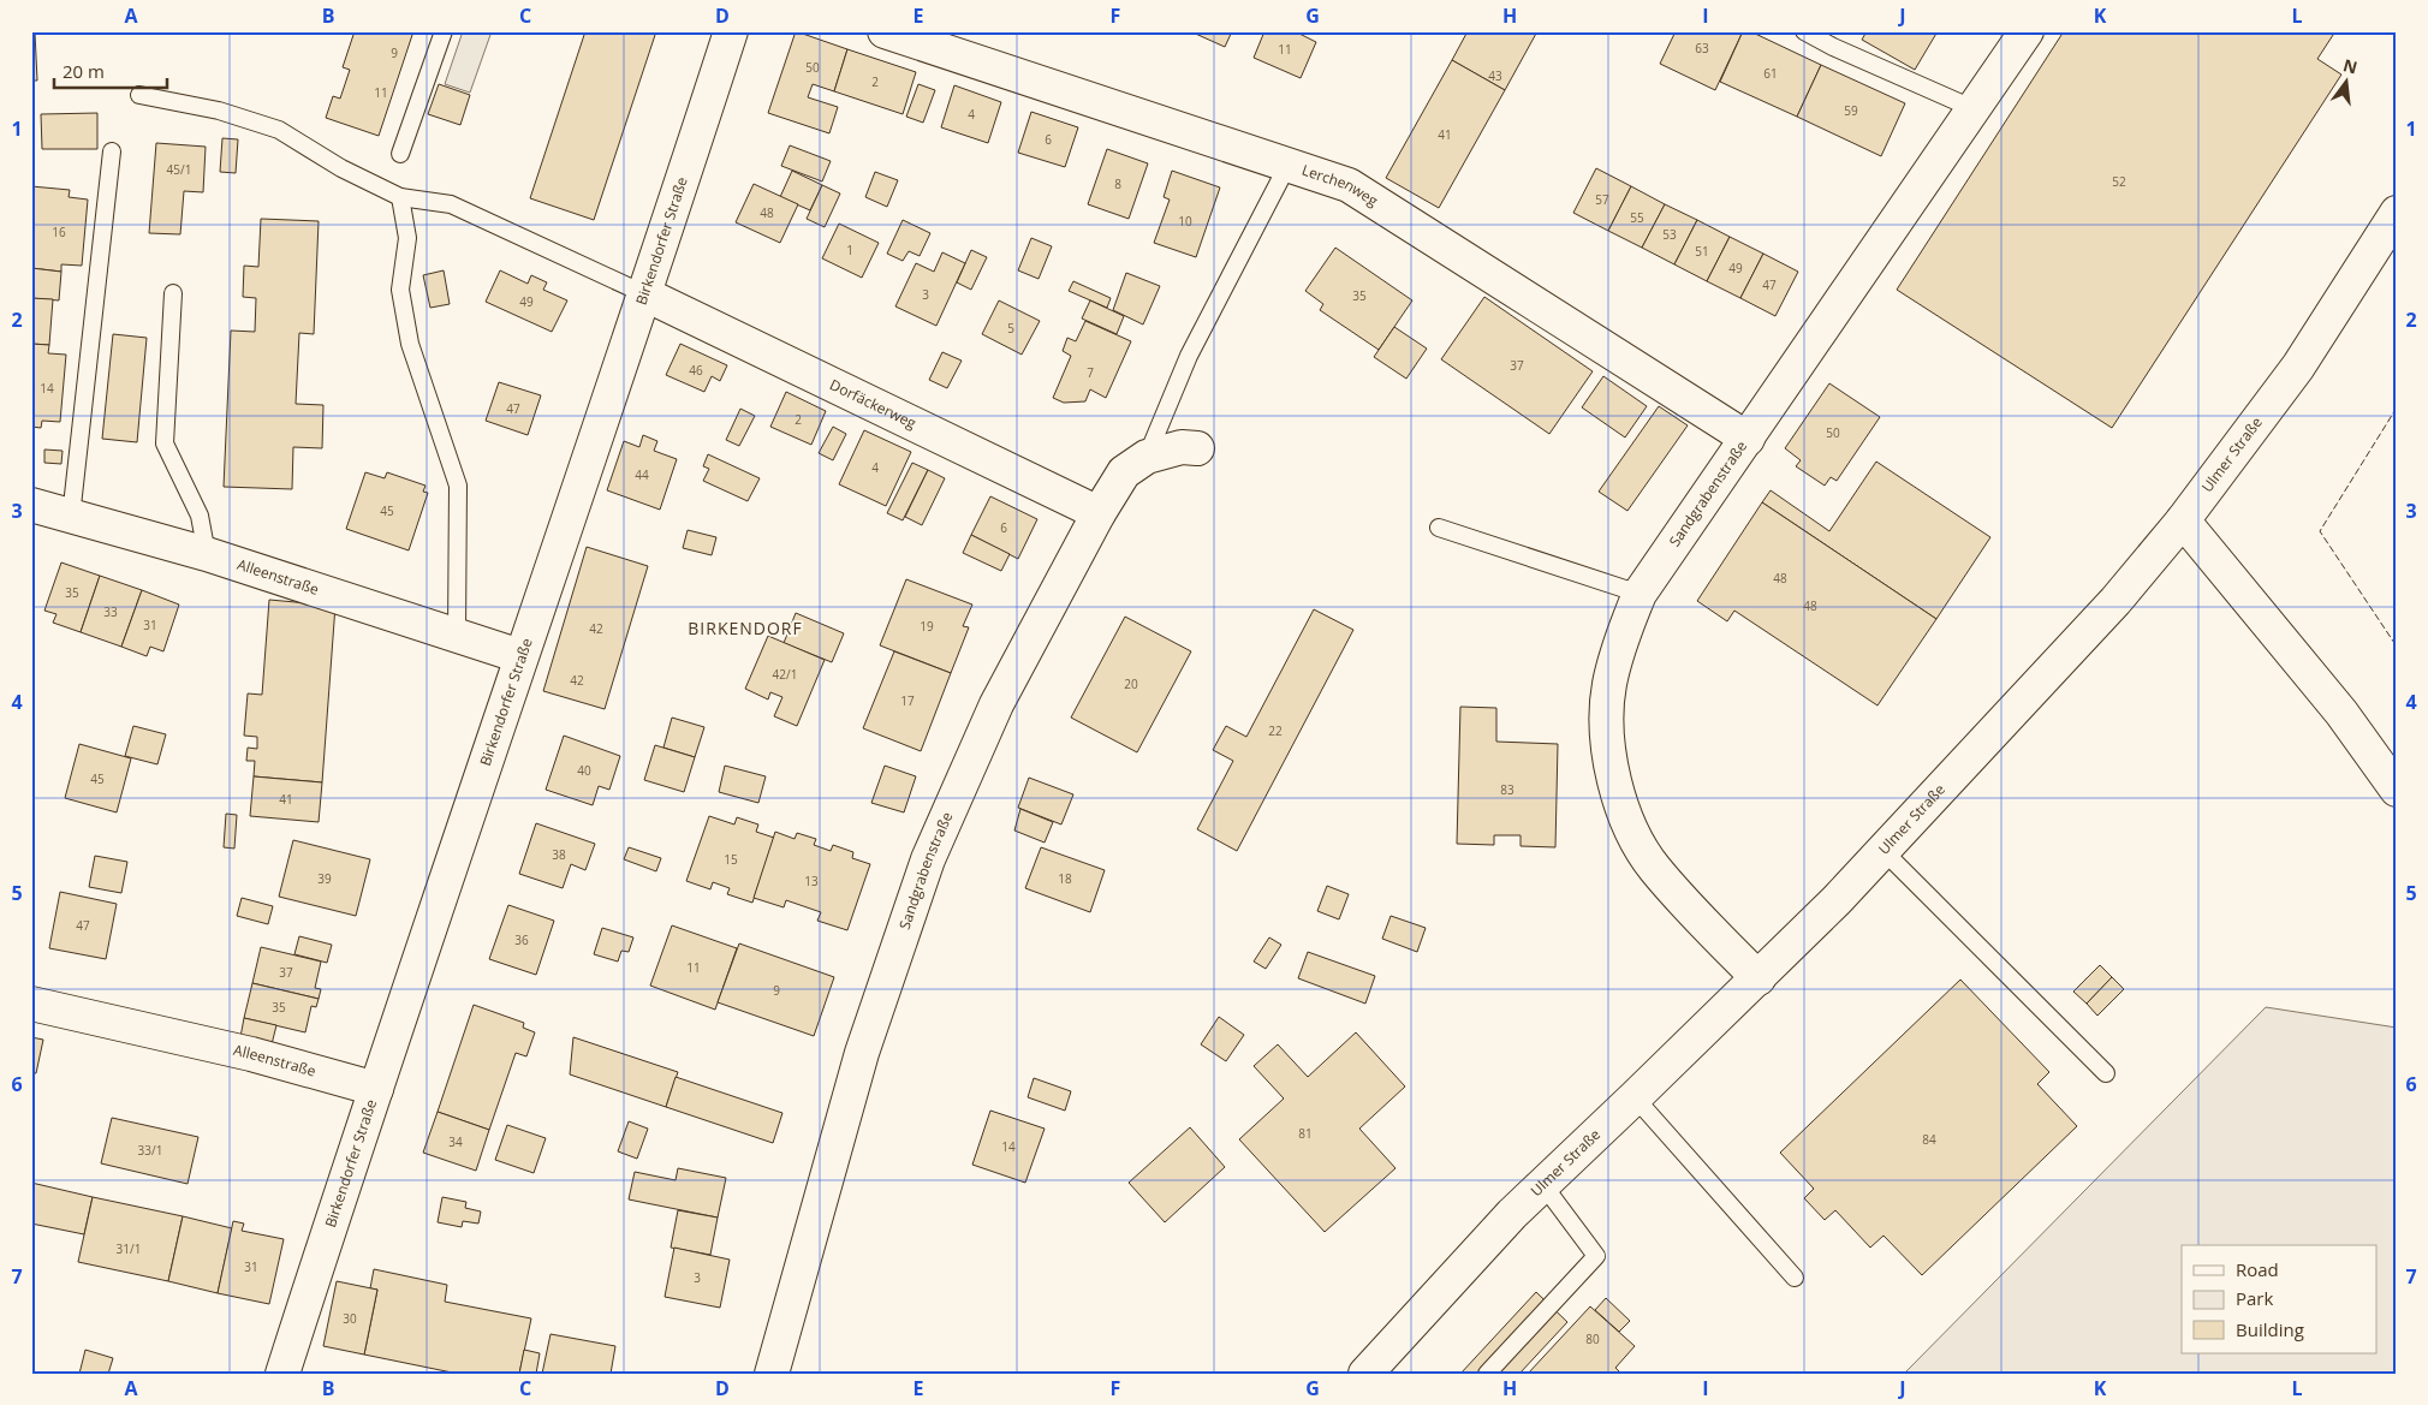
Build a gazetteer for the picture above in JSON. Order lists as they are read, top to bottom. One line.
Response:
{"streets":{"street":["Lerchenweg","Birkendorfer Straße","Dorfäckerweg","Ulmer Straße","Sandgrabenstraße","Alleenstraße"]},"crossings":[["Lerchenweg","Sandgrabenstraße"],["Birkendorfer Straße","Dorfäckerweg"],["Birkendorfer Straße","Alleenstraße"],["Dorfäckerweg","Sandgrabenstraße"],["Ulmer Straße","Sandgrabenstraße"]],"districts":["BIRKENDORF"],"house_numbers":["63","11","9","50","61","43","2","11","59","4","41","6","45/1","52","8","57","48","55","10","16","53","1","51","49","47","3","35","49","5","37","46","7","14","47","2","50","4","44","45","6","48","35","48","33","31","19","42","42/1","42","20","17","22","40","45","83","41","38","15","39","18","13","47","36","11","37","9","35","81","84","34","14","33/1","31/1","31","3","30","80"],"legend":["Road","Park","Building"],"scale_bar":"20 m","north":"top","grid":{"columns":["A","B","C","D","E","F","G","H","I","J","K","L"],"rows":["1","2","3","4","5","6","7"]}}
